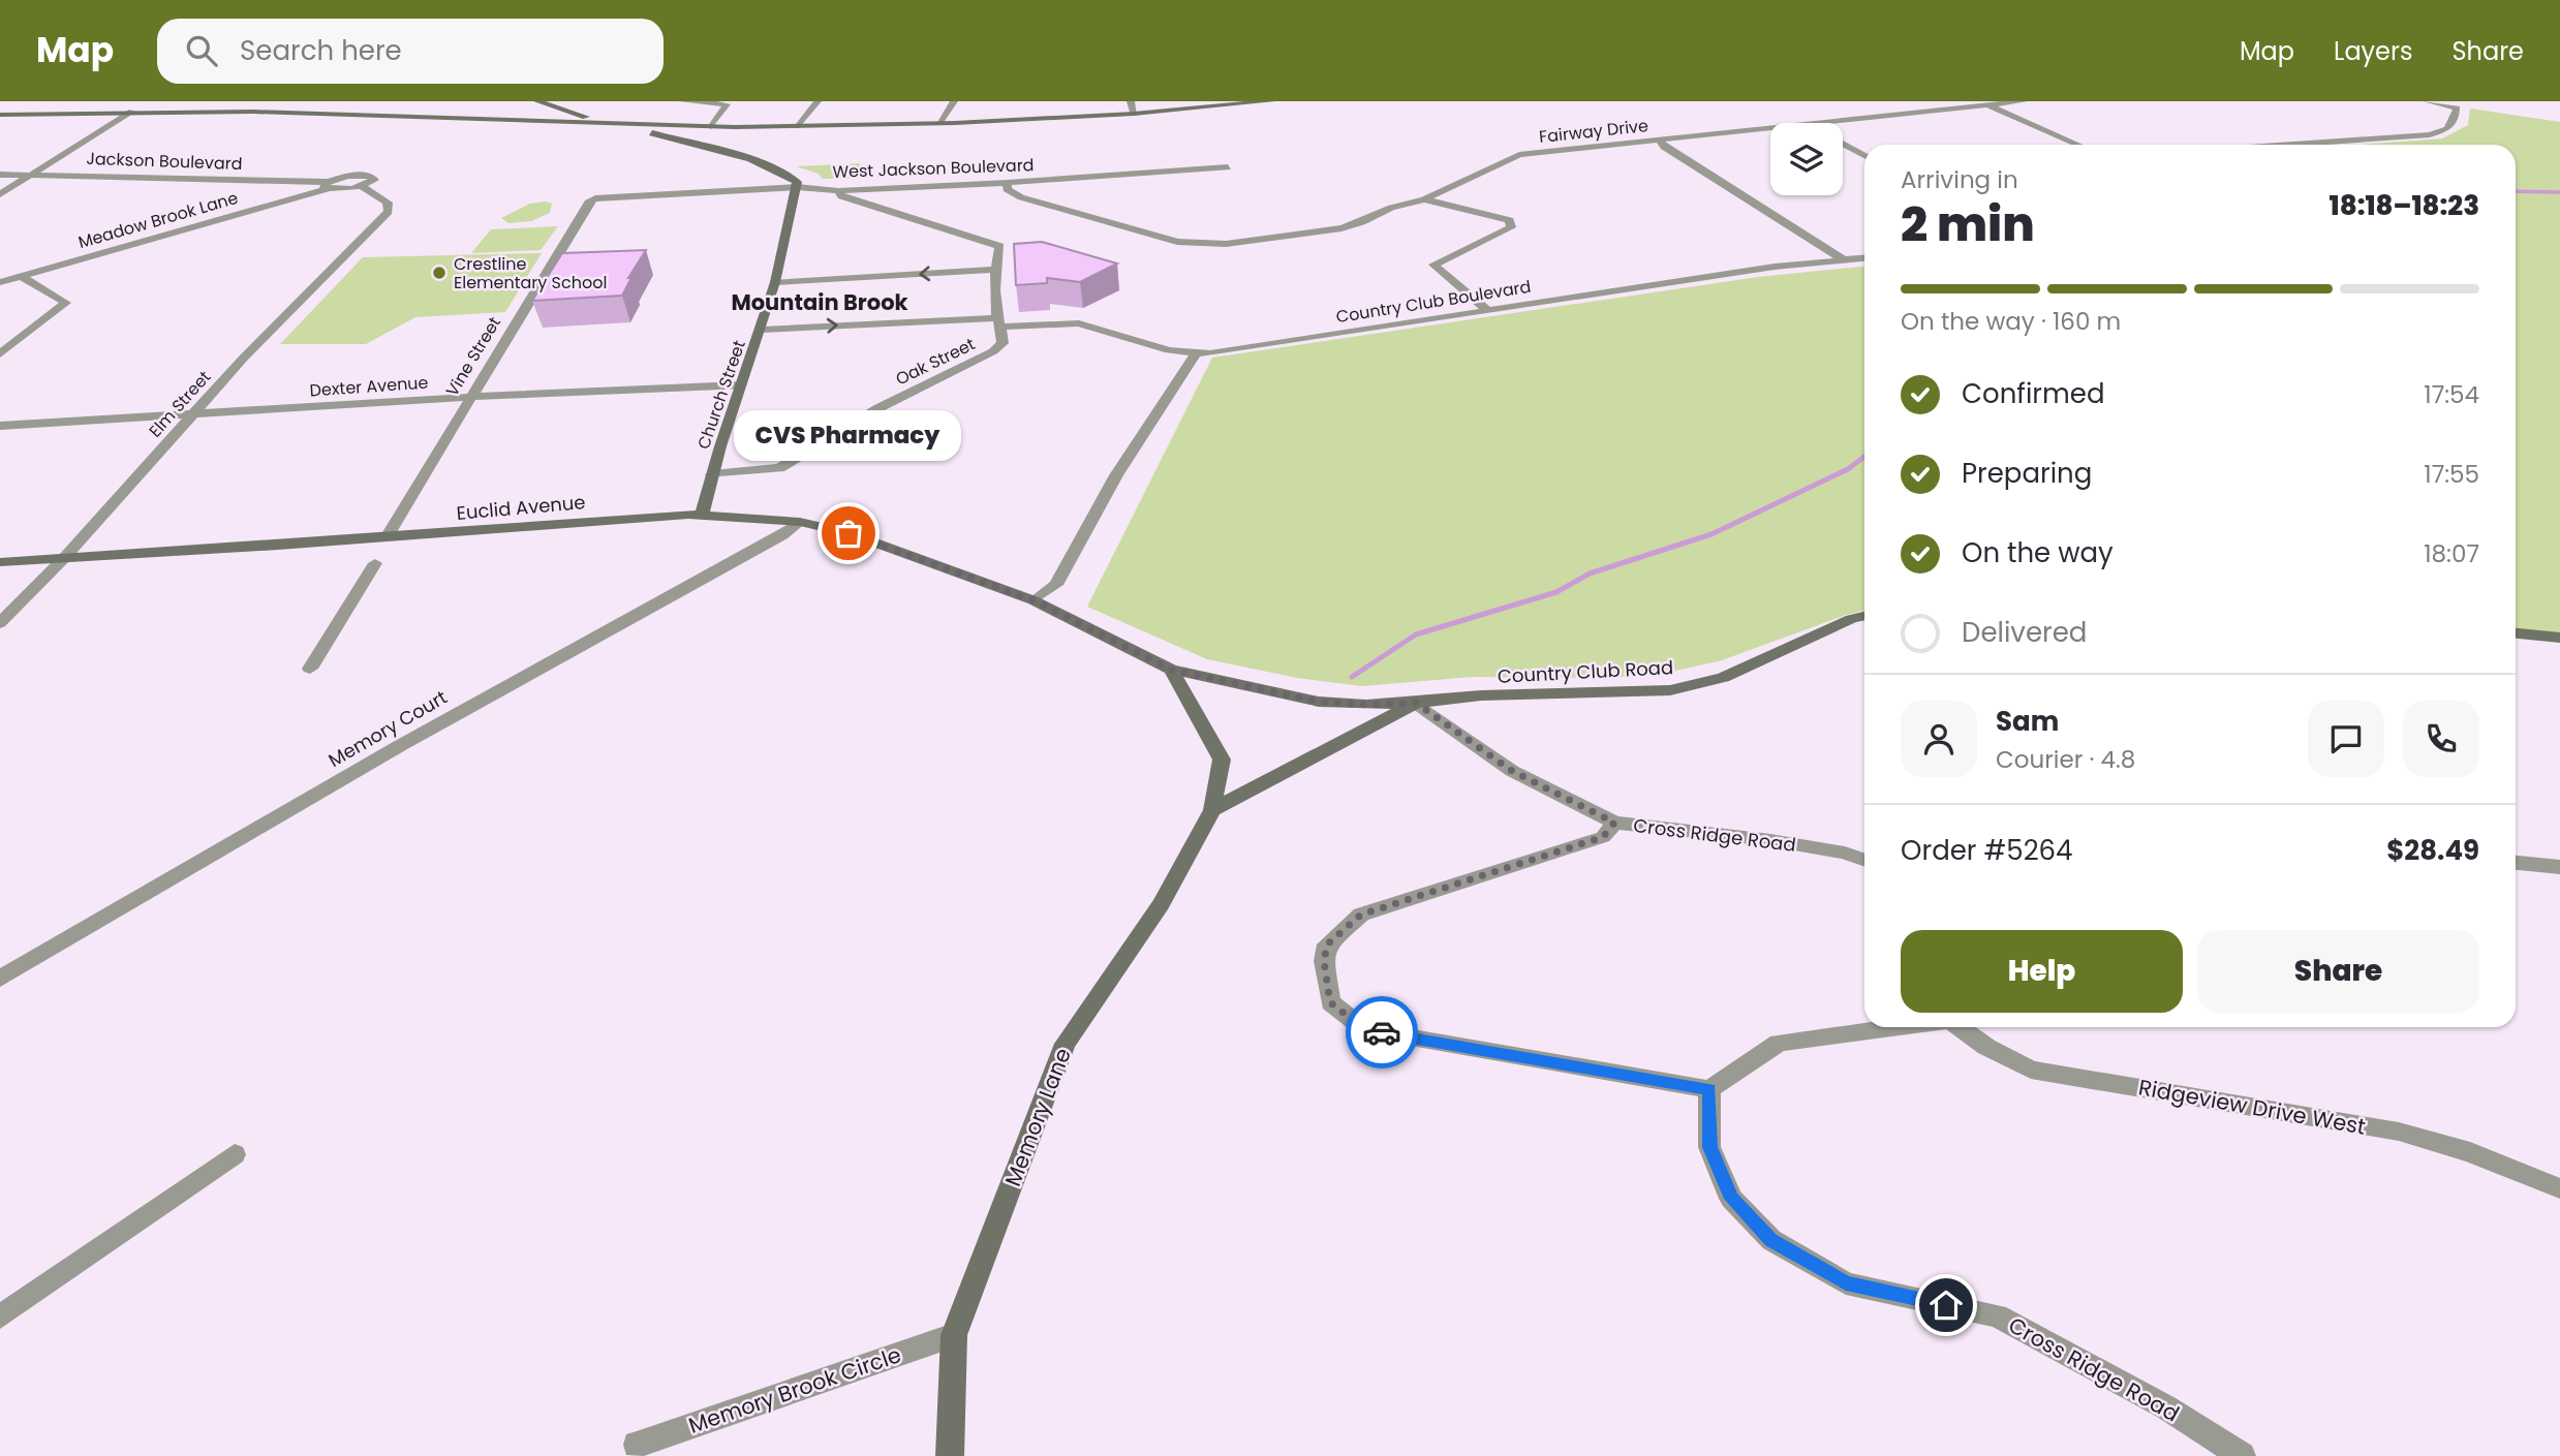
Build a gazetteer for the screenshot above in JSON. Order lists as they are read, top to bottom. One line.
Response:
{"streets":{"street":["Fairway Drive","Jackson Boulevard","West Jackson Boulevard","Meadow Brook Lane","Country Club Boulevard","Vine Street","Oak Street","Dexter Avenue","Church Street","Elm Street","Euclid Avenue","Country Club Road","Memory Court","Cross Ridge Road","Ridgeview Drive West","Memory Lane","Memory Brook Circle"]},"crossings":[["Fairway Drive","West Jackson Boulevard"],["Jackson Boulevard","Meadow Brook Lane"],["Jackson Boulevard","Elm Street"],["West Jackson Boulevard","Vine Street"],["West Jackson Boulevard","Church Street"],["Country Club Boulevard","Oak Street"],["Country Club Boulevard","Church Street"],["Vine Street","Dexter Avenue"],["Vine Street","Euclid Avenue"],["Oak Street","Church Street"],["Dexter Avenue","Church Street"],["Dexter Avenue","Elm Street"],["Church Street","Euclid Avenue"],["Elm Street","Euclid Avenue"],["Euclid Avenue","Country Club Road"],["Euclid Avenue","Memory Court"],["Country Club Road","Cross Ridge Road"],["Country Club Road","Memory Lane"],["Memory Lane","Memory Brook Circle"]],"districts":["Mountain Brook"],"places":["Crestline Elementary School","CVS Pharmacy"],"page":{"header":"Map","search":"Search here","nav":["Map","Layers","Share"],"heading":["2 min","Arriving in","18:18–18:23"],"panel":["Sam","Courier · 4.8","Order #5264","$28.49"],"bar":"On the way · 160 m","list":[["Confirmed","17:54"],["Preparing","17:55"],["On the way","18:07"],"Delivered"],"bubble":"CVS Pharmacy","buttons":["Help","Share"]}}
